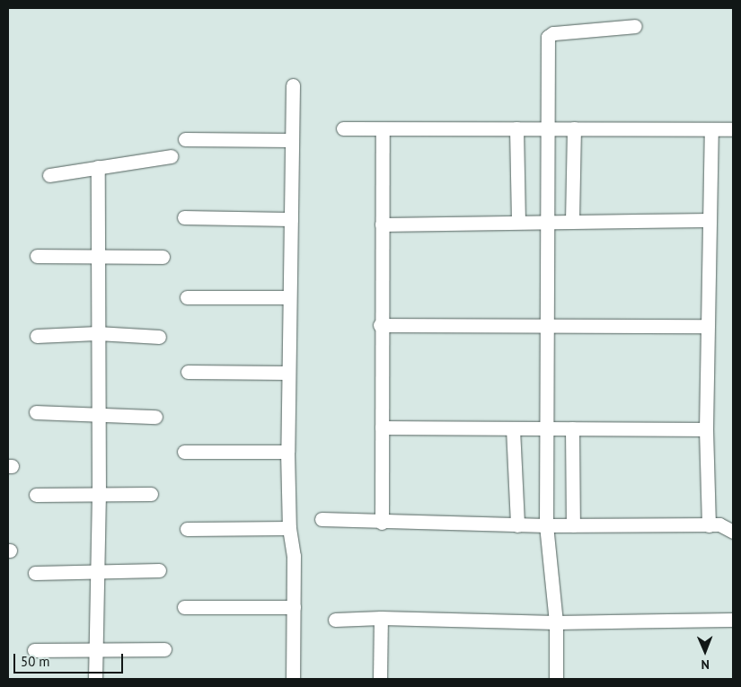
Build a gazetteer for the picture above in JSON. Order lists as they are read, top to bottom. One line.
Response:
{"scale_bar":"50 m","north":"bottom"}
